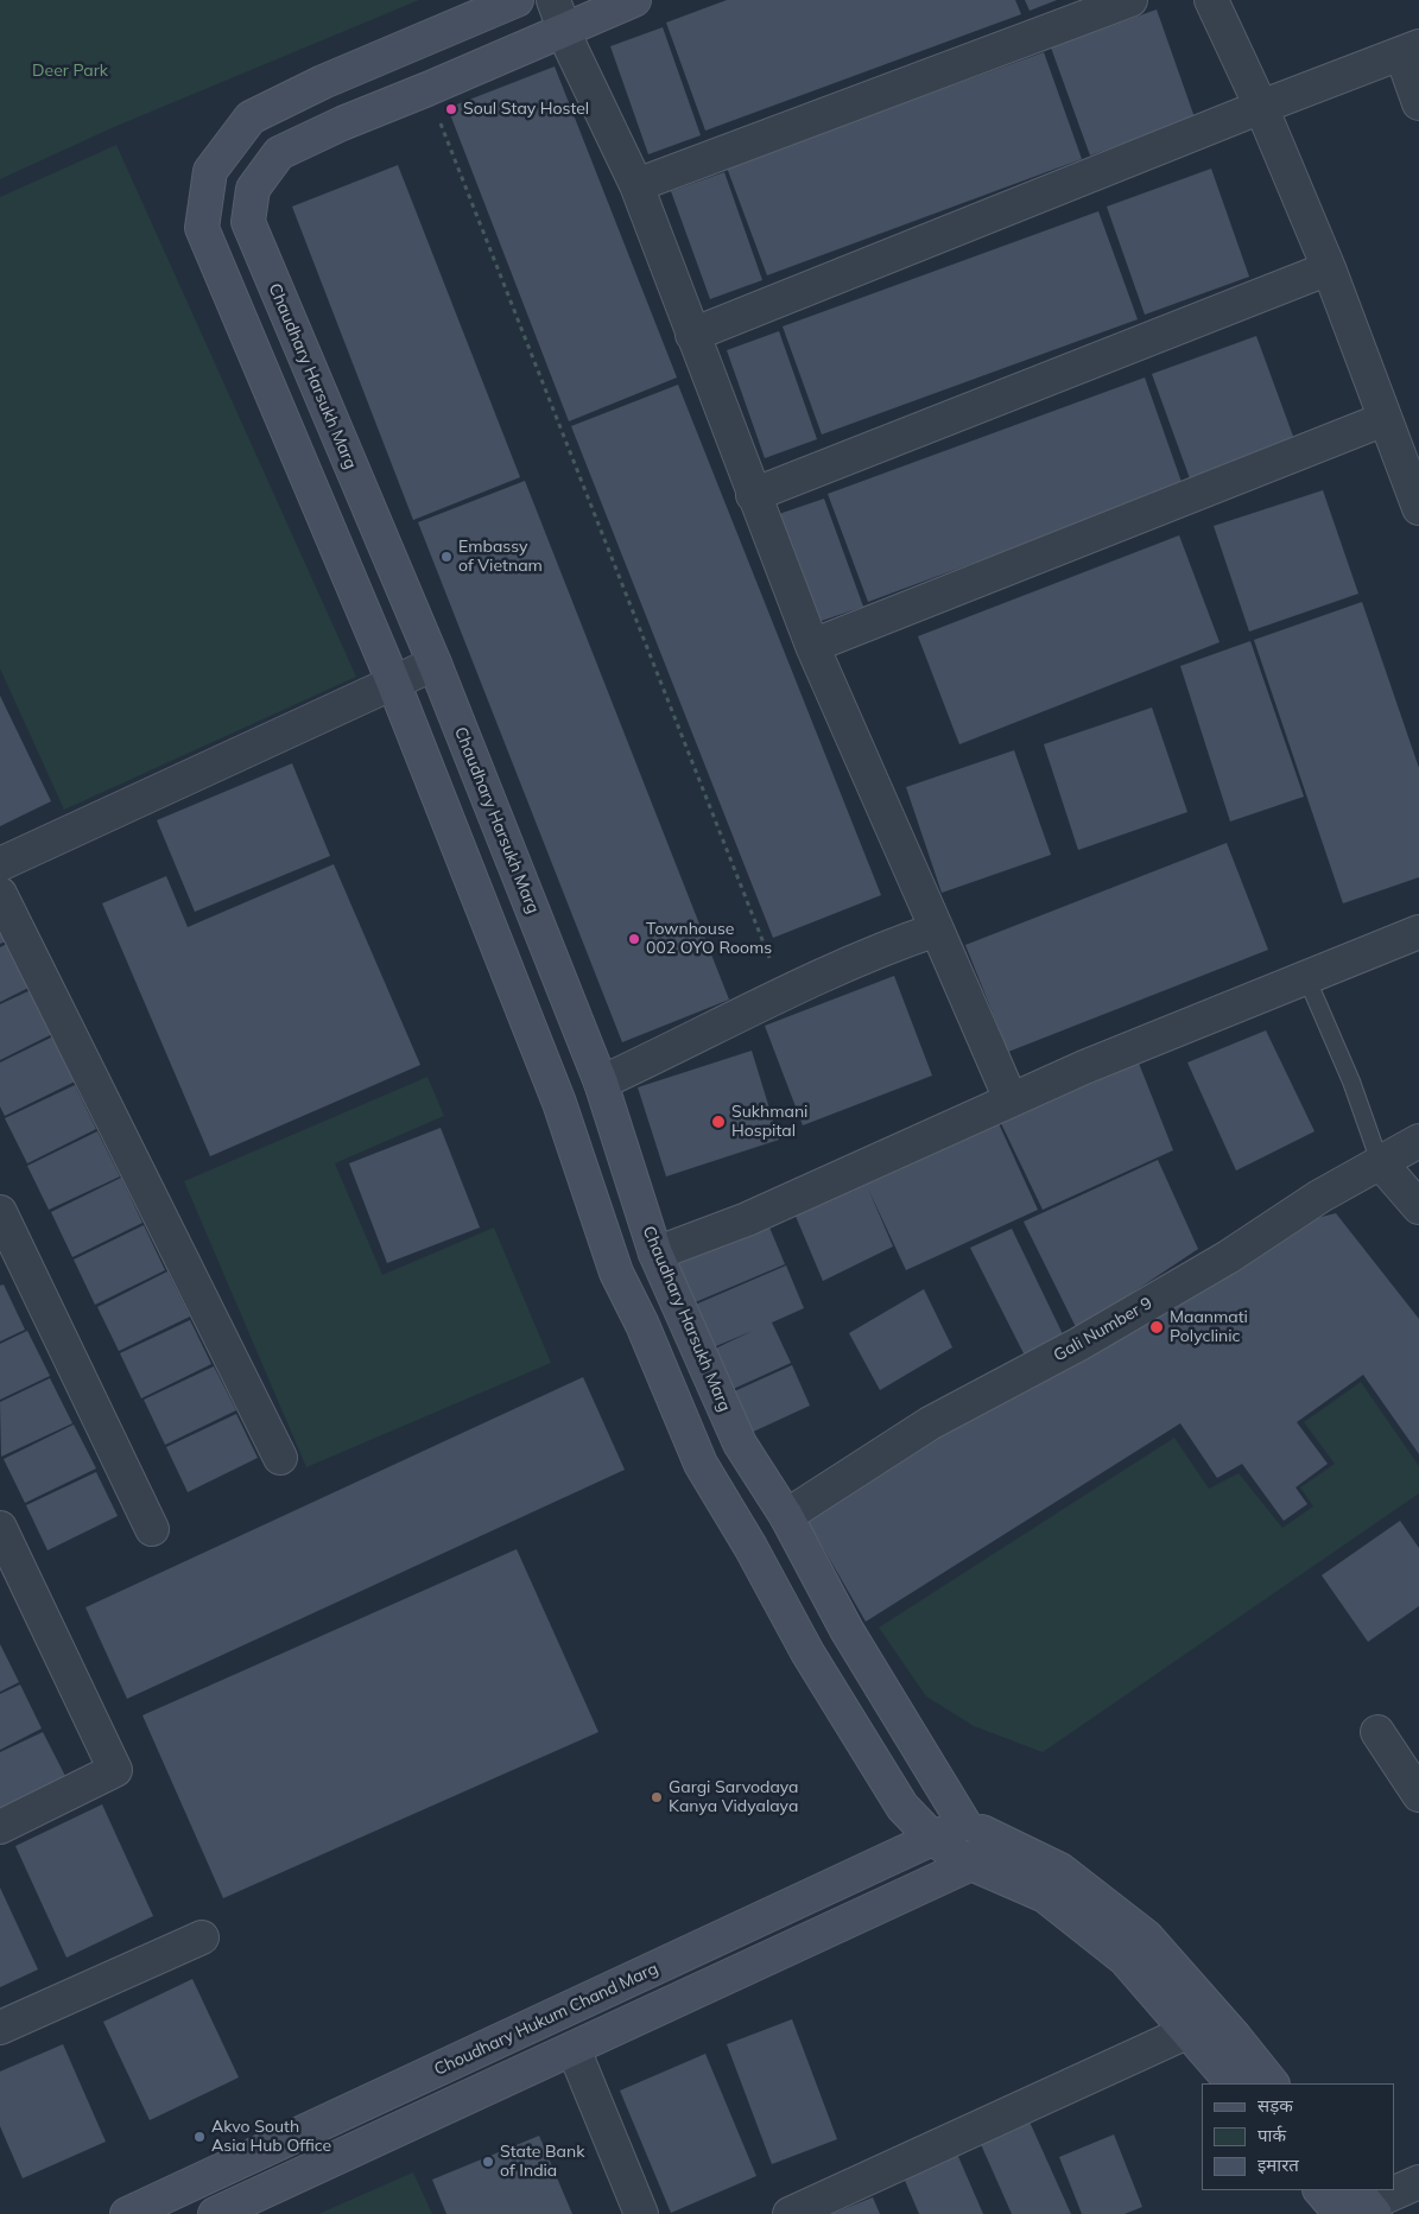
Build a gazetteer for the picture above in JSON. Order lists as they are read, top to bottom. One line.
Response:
{"streets":{"street":["Chaudhary Harsukh Marg","Gali Number 9","Choudhary Hukum Chand Marg"]},"crossings":[["Chaudhary Harsukh Marg","Gali Number 9"],["Chaudhary Harsukh Marg","Choudhary Hukum Chand Marg"]],"parks":["Deer Park"],"places":["Soul Stay Hostel","Embassy of Vietnam","Townhouse 002 OYO Rooms","Sukhmani Hospital","Maanmati Polyclinic","Gargi Sarvodaya Kanya Vidyalaya","Akvo South Asia Hub Office","State Bank of India"],"legend":["सड़क","पार्क","इमारत"]}
